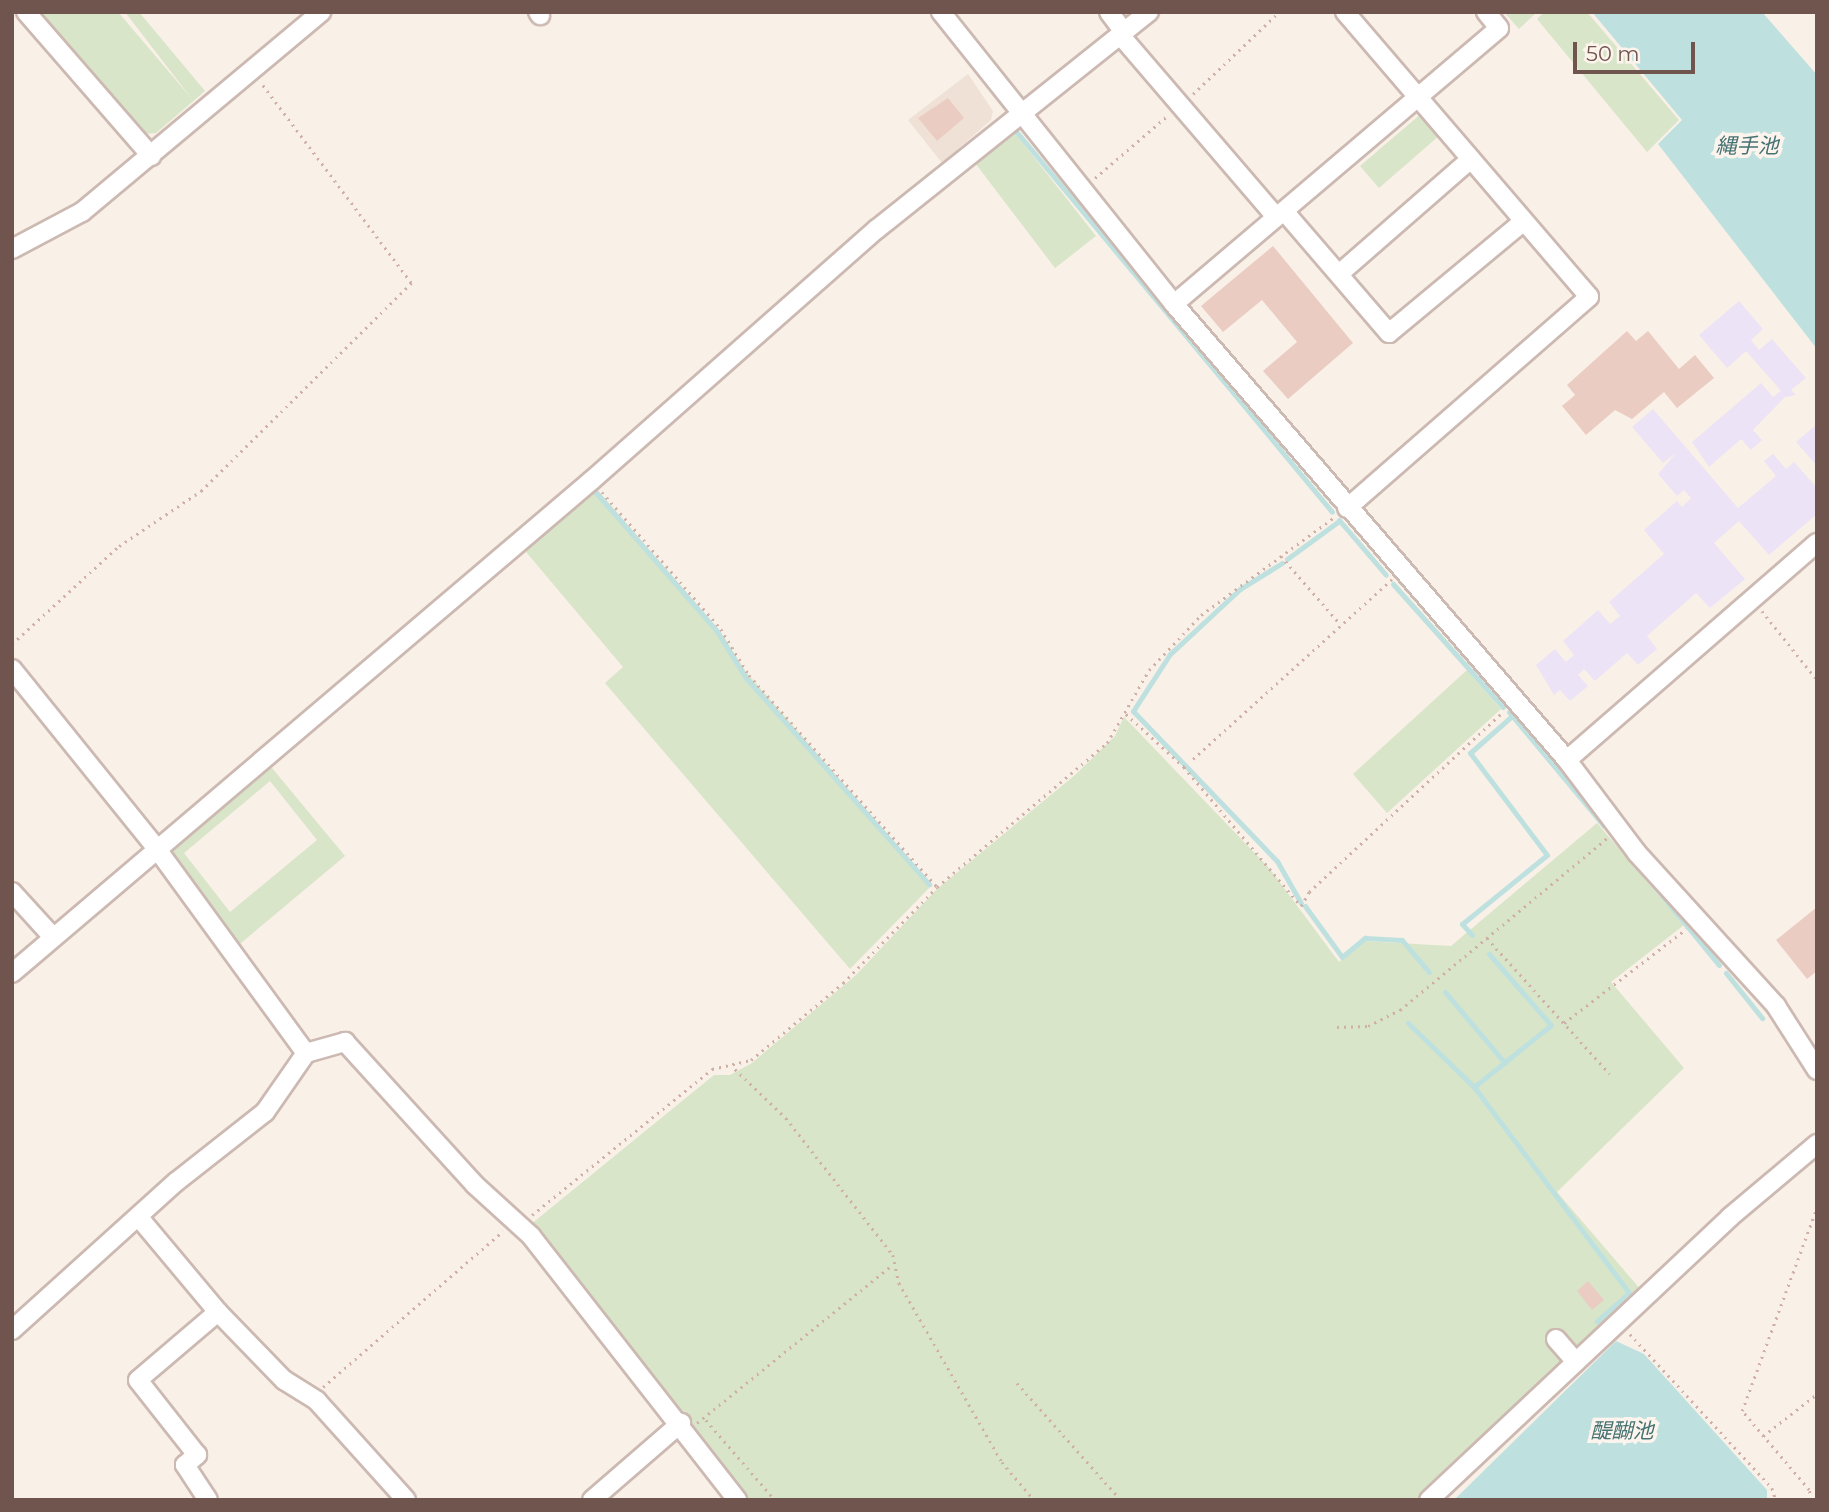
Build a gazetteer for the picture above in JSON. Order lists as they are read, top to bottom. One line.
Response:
{"water":["縄手池","醍醐池"],"scale_bar":"50 m"}
